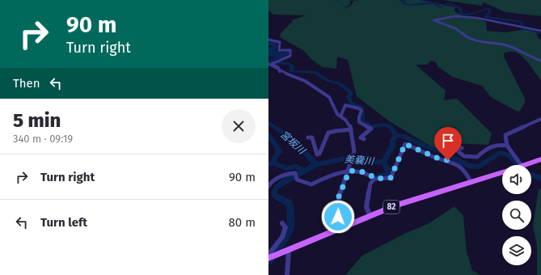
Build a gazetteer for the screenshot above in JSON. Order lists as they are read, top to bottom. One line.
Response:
{"streets":{"main road":["82"]},"water":["宮坂川","美嚢川"],"page":{"turn":["90 m","Turn right"],"then":"Then","heading":["5 min","340 m · 09:19"],"list":[{"name":"Turn right","value":"90 m"},{"name":"Turn left","value":"80 m"}]}}
